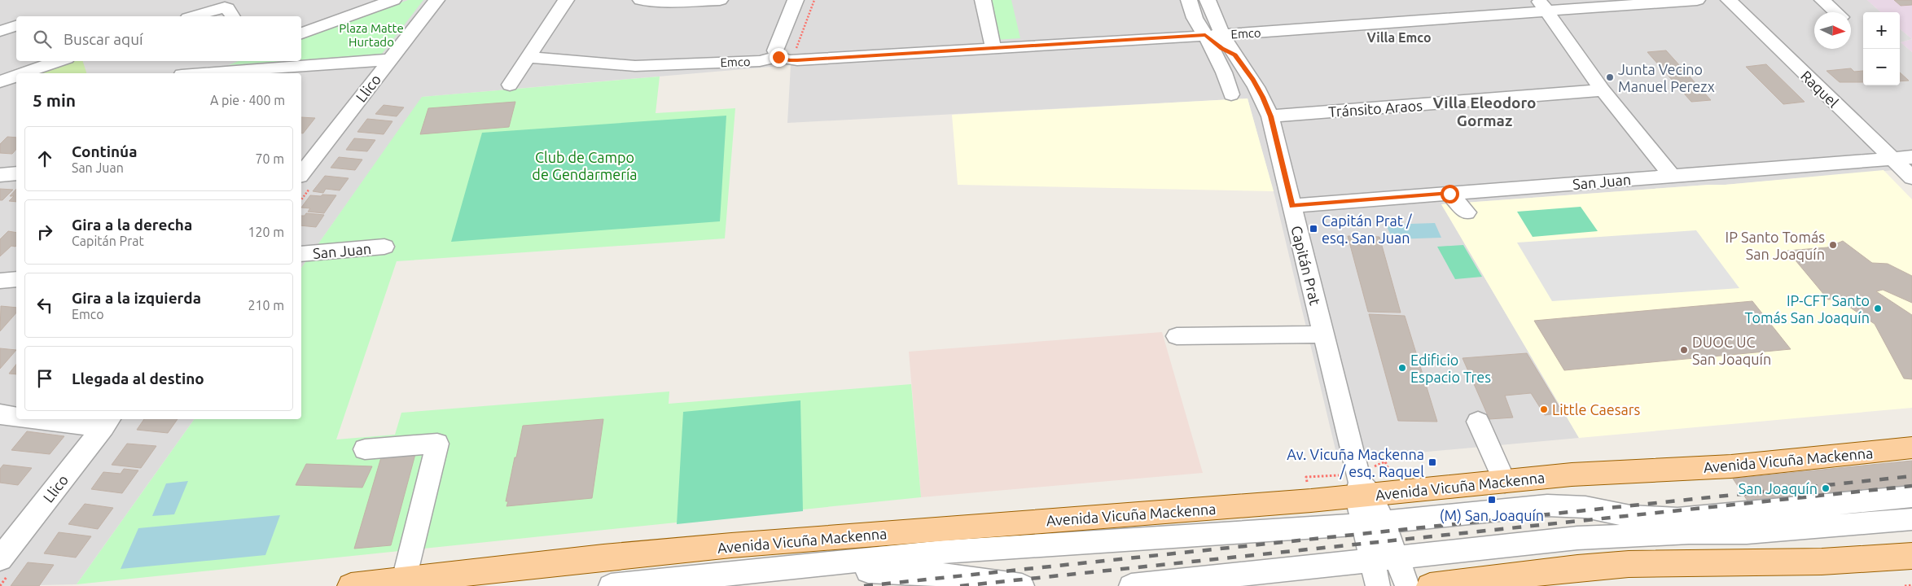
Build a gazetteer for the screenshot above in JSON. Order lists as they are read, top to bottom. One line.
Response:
{"streets":{"main road":["Avenida Vicuña Mackenna"],"street":["Emco","Llico","Raquel","Tránsito Araos","San Juan","Capitán Prat"]},"crossings":[["Emco","Capitán Prat"],["Raquel","San Juan"],["Tránsito Araos","Capitán Prat"],["San Juan","Capitán Prat"],["Capitán Prat","Avenida Vicuña Mackenna"]],"districts":["Villa Emco","Villa Eleodoro Gormaz"],"parks":["Plaza Matte Hurtado","Club de Campo de Gendarmería"],"places":{"other":["Junta Vecino Manuel Perezx","IP Santo Tomás San Joaquín","IP-CFT Santo Tomás San Joaquín","DUOC UC San Joaquín","Edificio Espacio Tres","Little Caesars","San Joaquín"],"transit":["Capitán Prat / esq. San Juan","Av. Vicuña Mackenna / esq. Raquel","(M) San Joaquín"]},"north":"right","page":{"map_buttons":["+","−"],"search":"Buscar aquí","heading":["5 min","A pie · 400 m"],"list":[["Continúa","San Juan","70 m"],["Gira a la derecha","Capitán Prat","120 m"],["Gira a la izquierda","Emco","210 m"],"Llegada al destino"]}}
